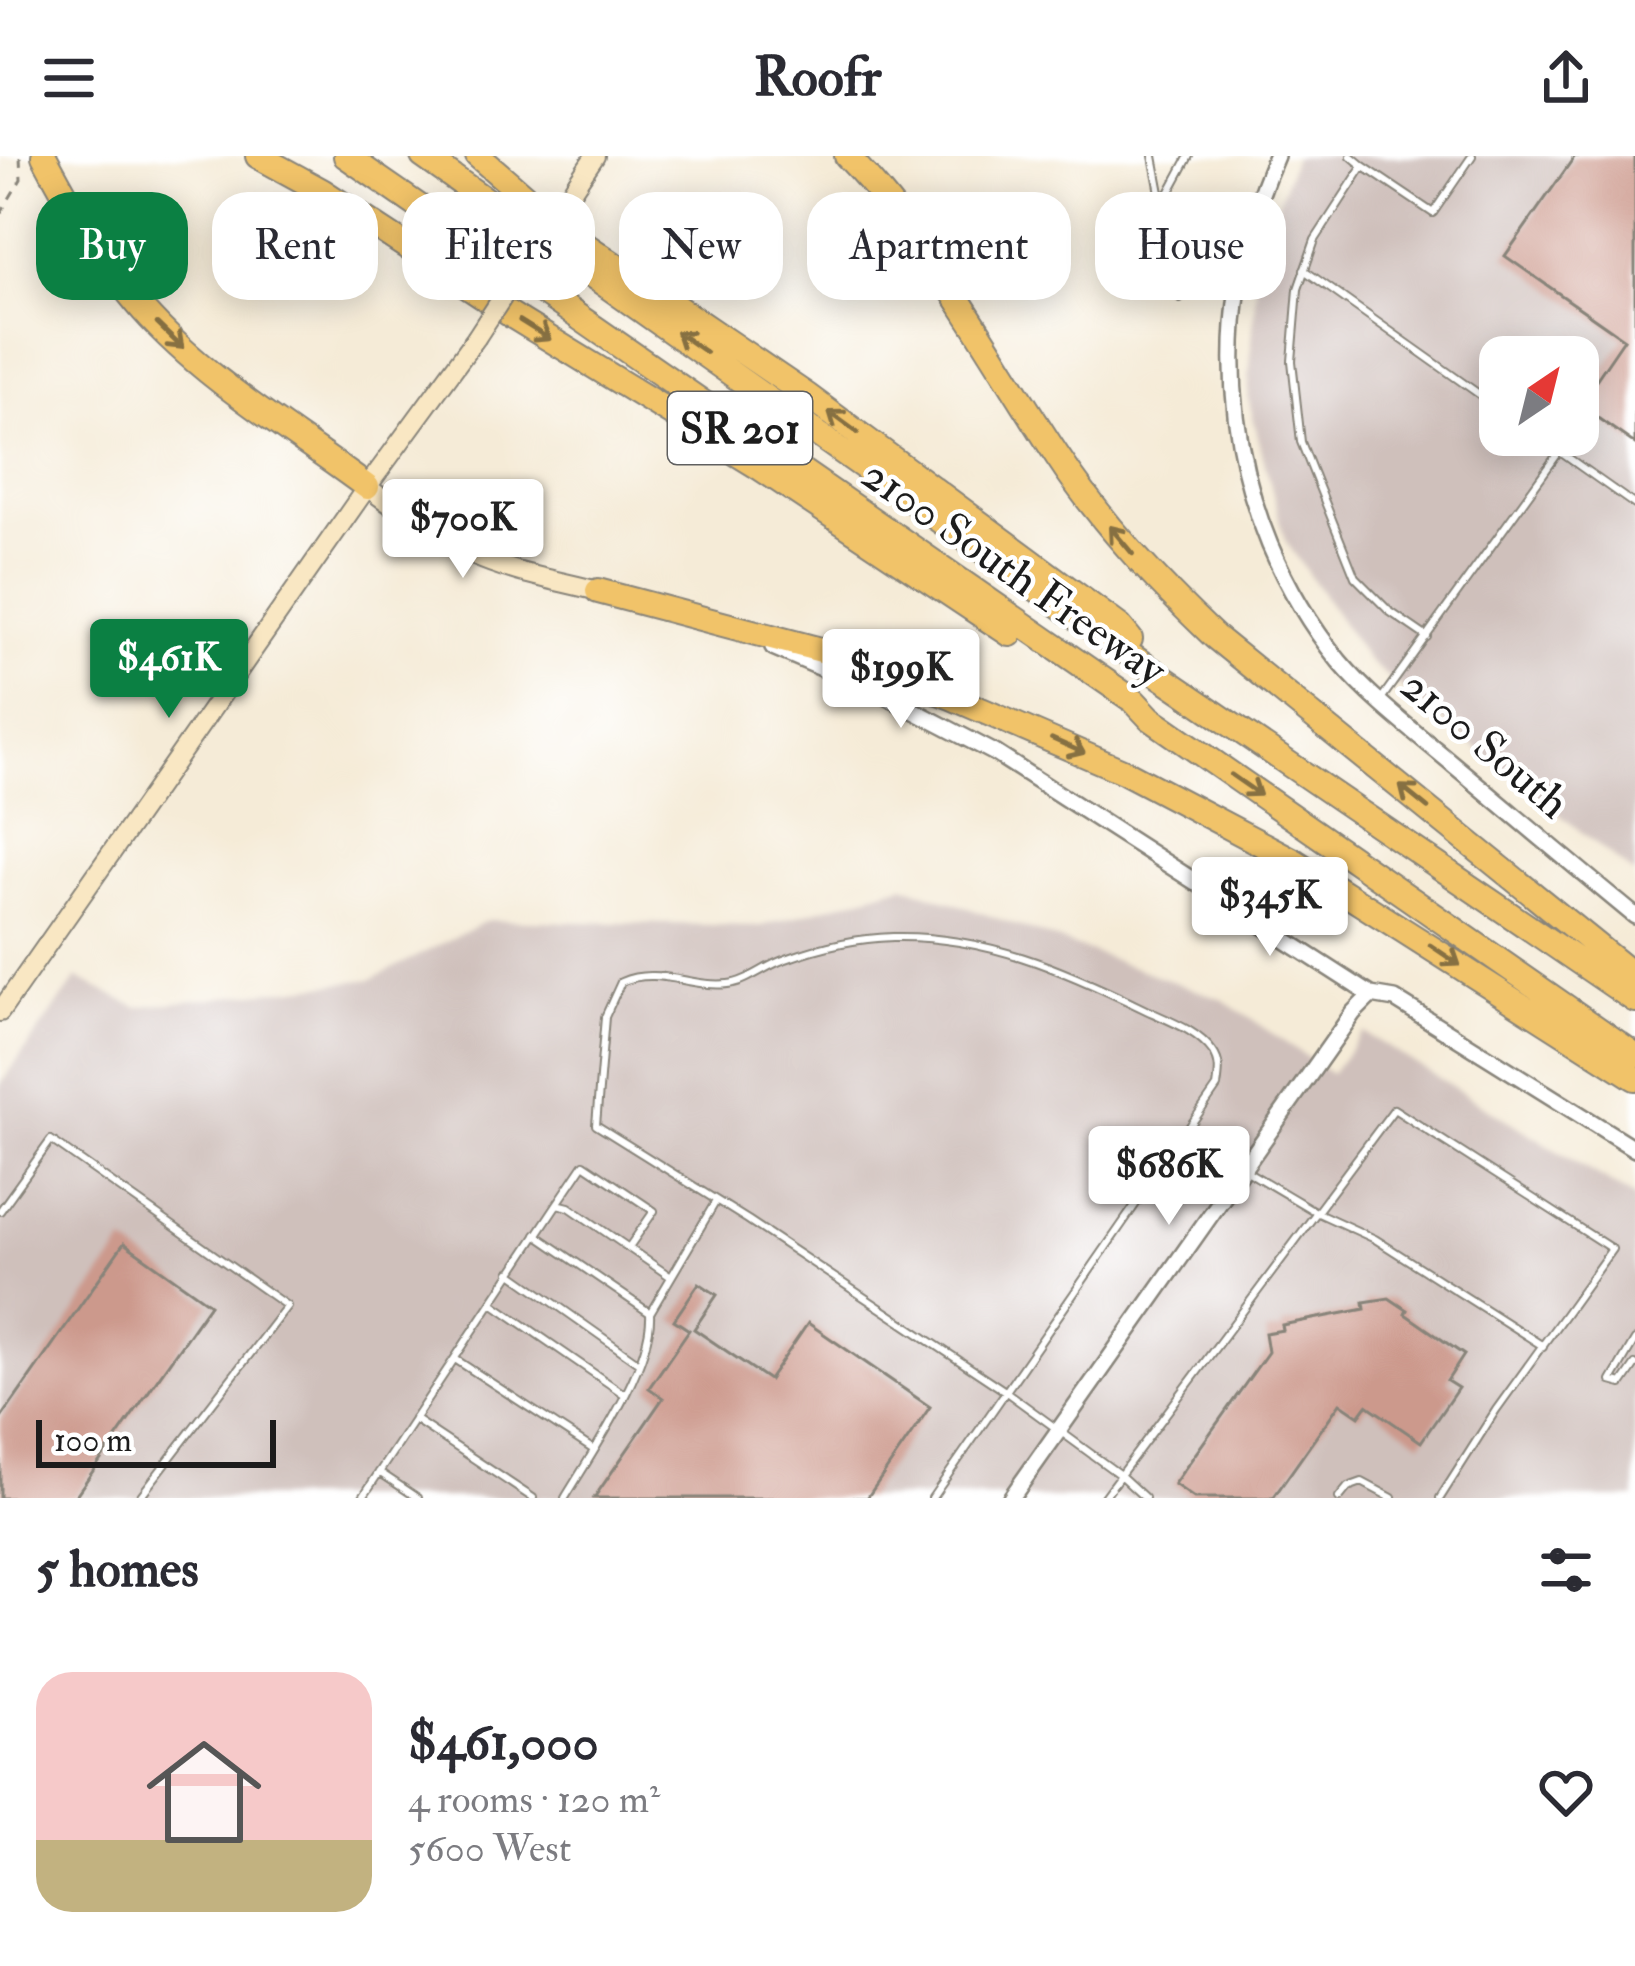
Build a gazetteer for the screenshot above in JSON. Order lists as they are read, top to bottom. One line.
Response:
{"streets":{"highway":["SR 201","2100 South Freeway"],"street":["2100 South"]},"scale_bar":"100 m","north":"top right","page":{"header":"Roofr","chip":["Buy","Rent","Filters","New","Apartment","House"],"price":["$700K","$461K","$199K","$345K","$686K"],"scale":"100 m","heading":"5 homes","list":[{"name":"$461,000","note":"4 rooms · 120 m² · 5600 West"}]}}
